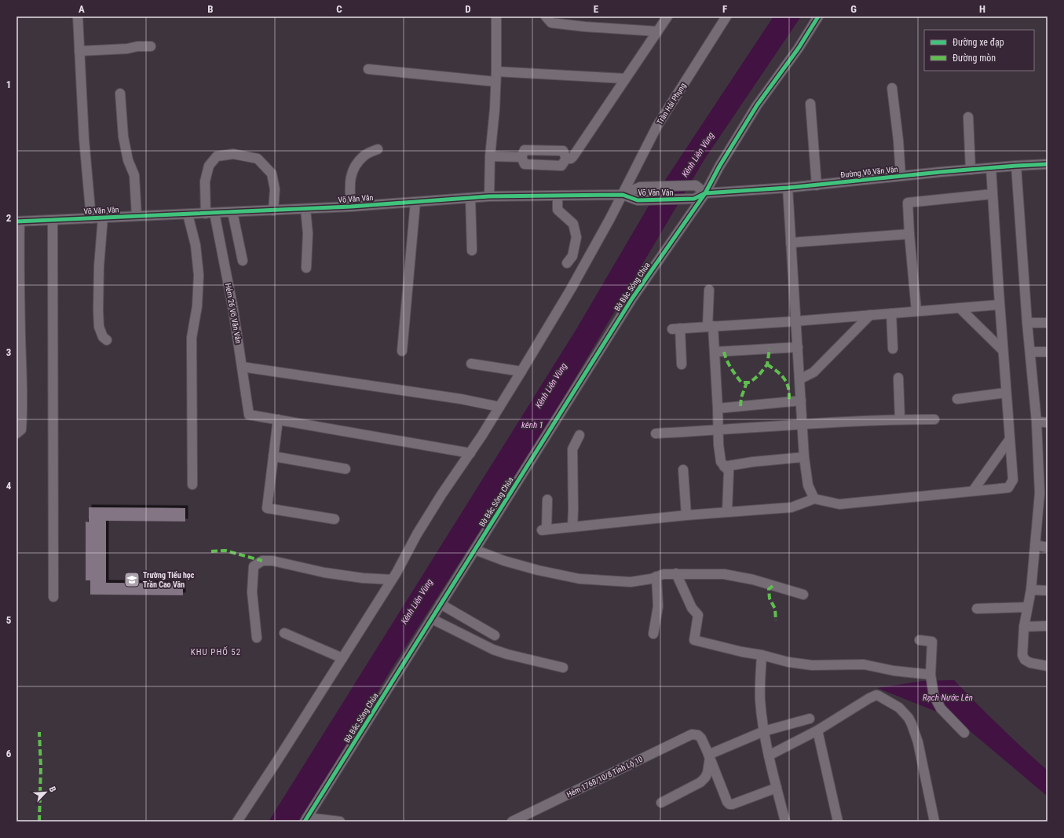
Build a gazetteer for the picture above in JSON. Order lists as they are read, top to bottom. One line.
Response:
{"streets":{"street":["Trần Hải Phụng","Đường Võ Văn Vân","Võ Văn Vân","Bờ Bắc Sông Chùa","Hẻm 26 Võ Văn Vân","Hẻm 1768/10/8 Tỉnh Lộ 10"]},"crossings":[["Trần Hải Phụng","Võ Văn Vân"],["Đường Võ Văn Vân","Võ Văn Vân"],["Đường Võ Văn Vân","Bờ Bắc Sông Chùa"],["Võ Văn Vân","Hẻm 26 Võ Văn Vân"]],"districts":["KHU PHỐ 52"],"water":["Kênh Liên Vùng","kênh 1","Rạch Nước Lên"],"places":{"school or university":["Trường Tiểu học Trần Cao Vân"]},"legend":["Đường xe đạp","Đường mòn"],"north":"top right","grid":{"columns":["A","B","C","D","E","F","G","H"],"rows":["1","2","3","4","5","6"]}}
